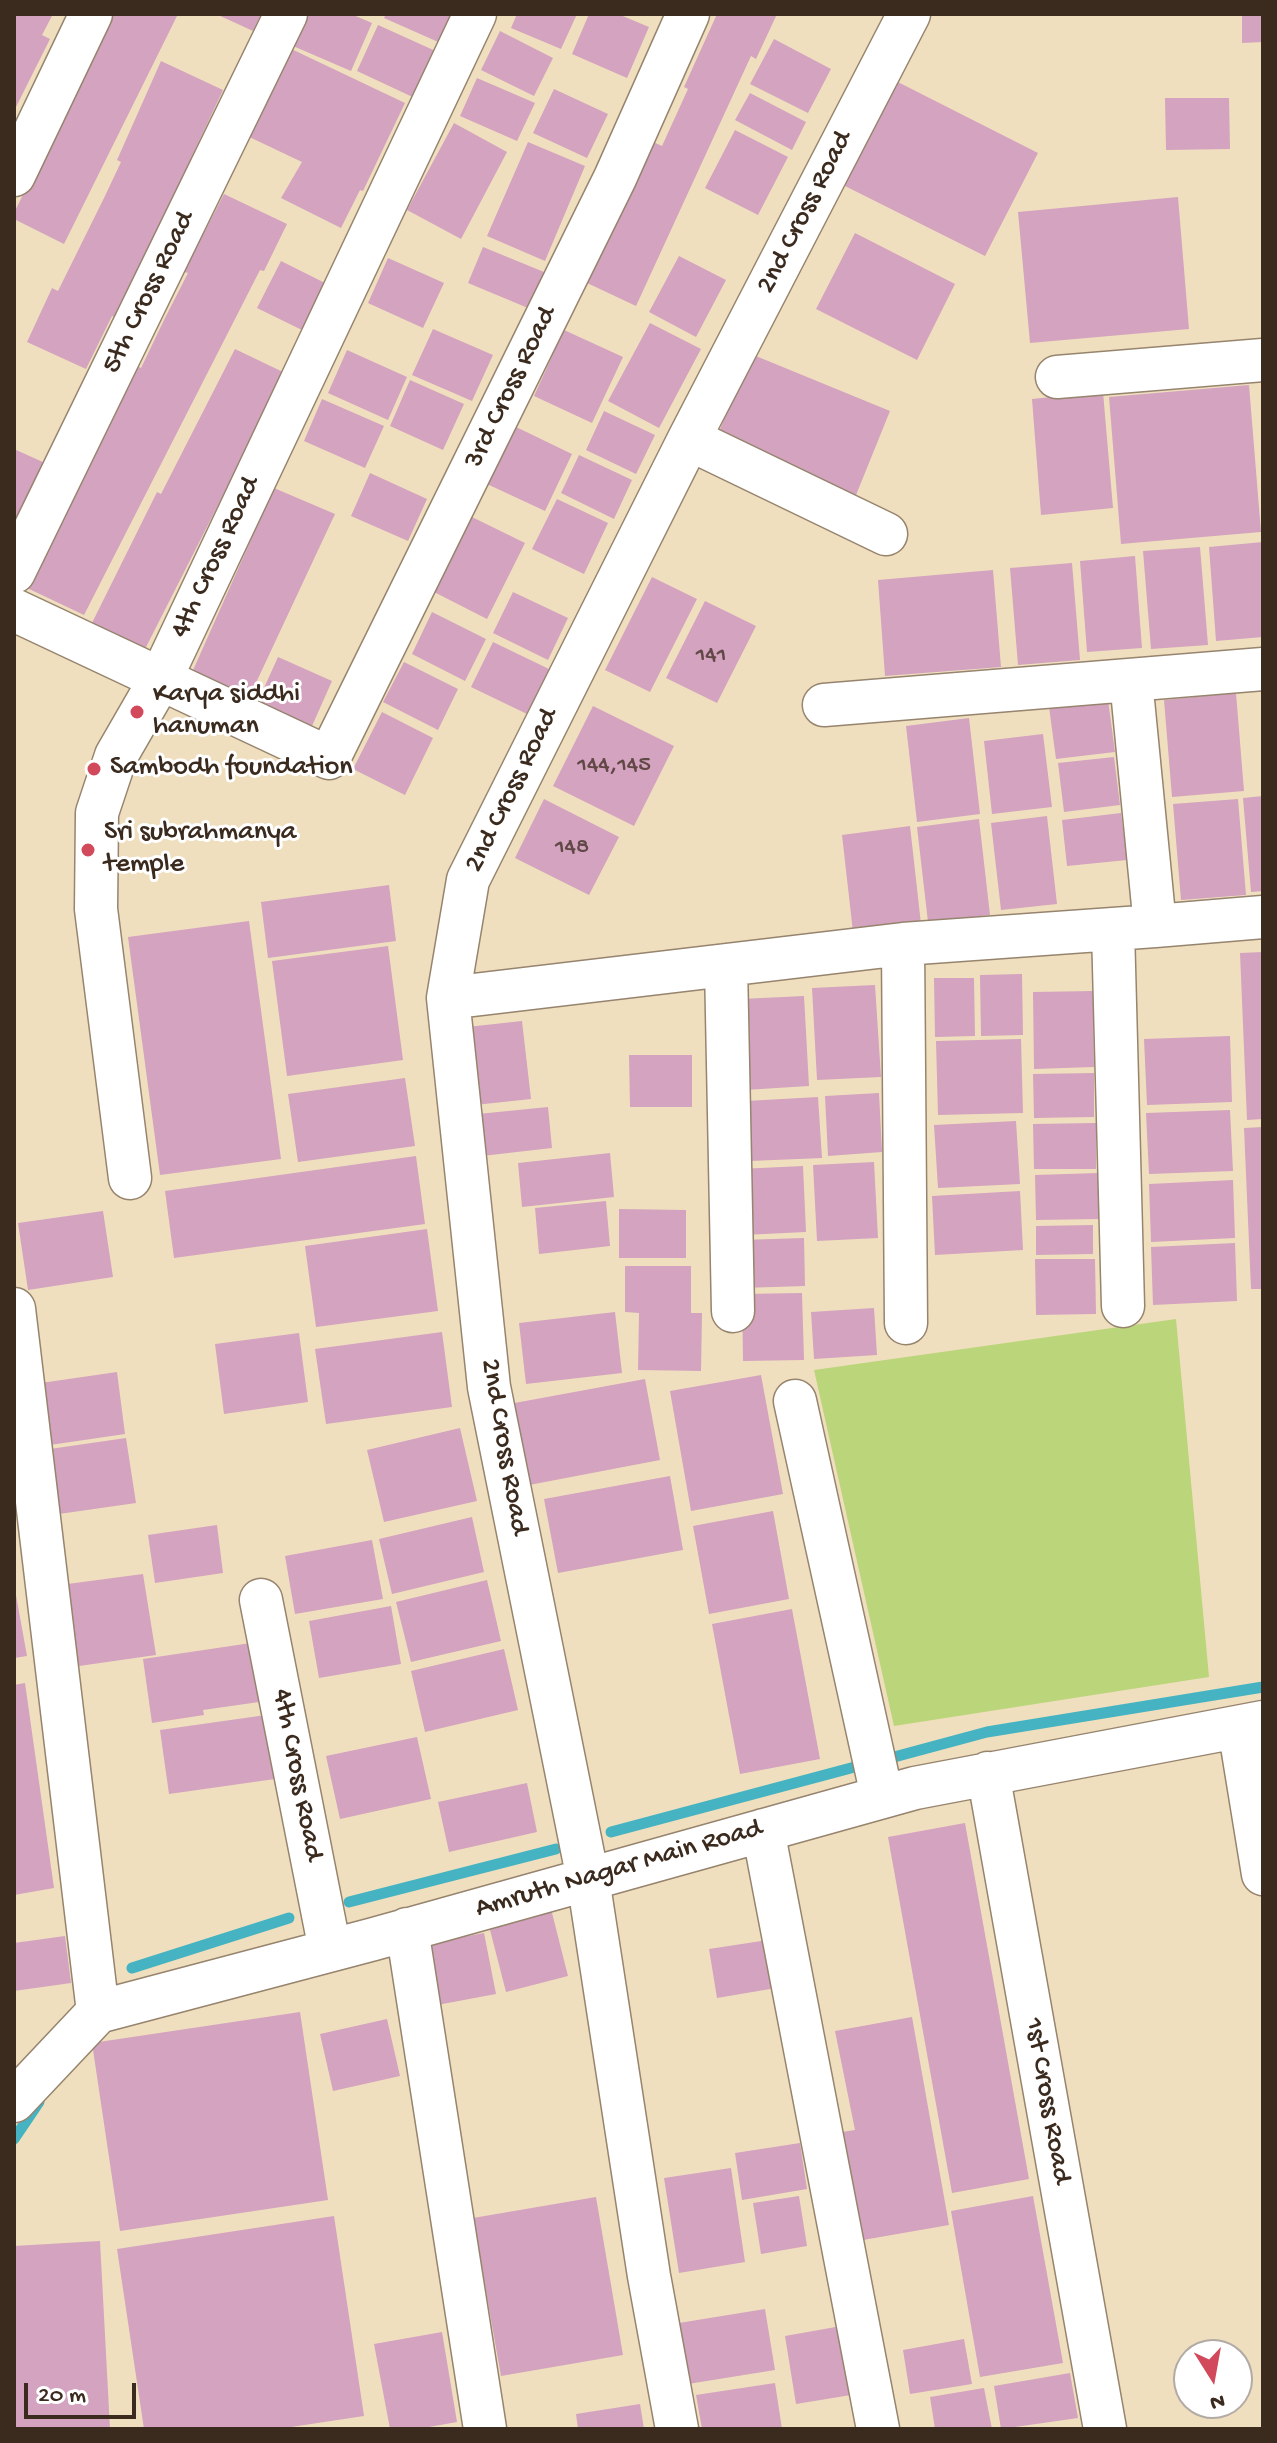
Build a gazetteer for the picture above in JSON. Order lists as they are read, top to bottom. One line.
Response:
{"streets":{"street":["2nd Cross Road","5th Cross Road","3rd Cross Road","4th Cross Road","Amruth Nagar Main Road","1st Cross Road"]},"crossings":[["2nd Cross Road","Amruth Nagar Main Road"],["3rd Cross Road","4th Cross Road"],["4th Cross Road","Amruth Nagar Main Road"],["Amruth Nagar Main Road","1st Cross Road"]],"places":["Karya siddhi hanuman","Sambodh foundation","Sri subrahmanya temple"],"house_numbers":["141","144,145","148"],"scale_bar":"20 m","north":"bottom"}
